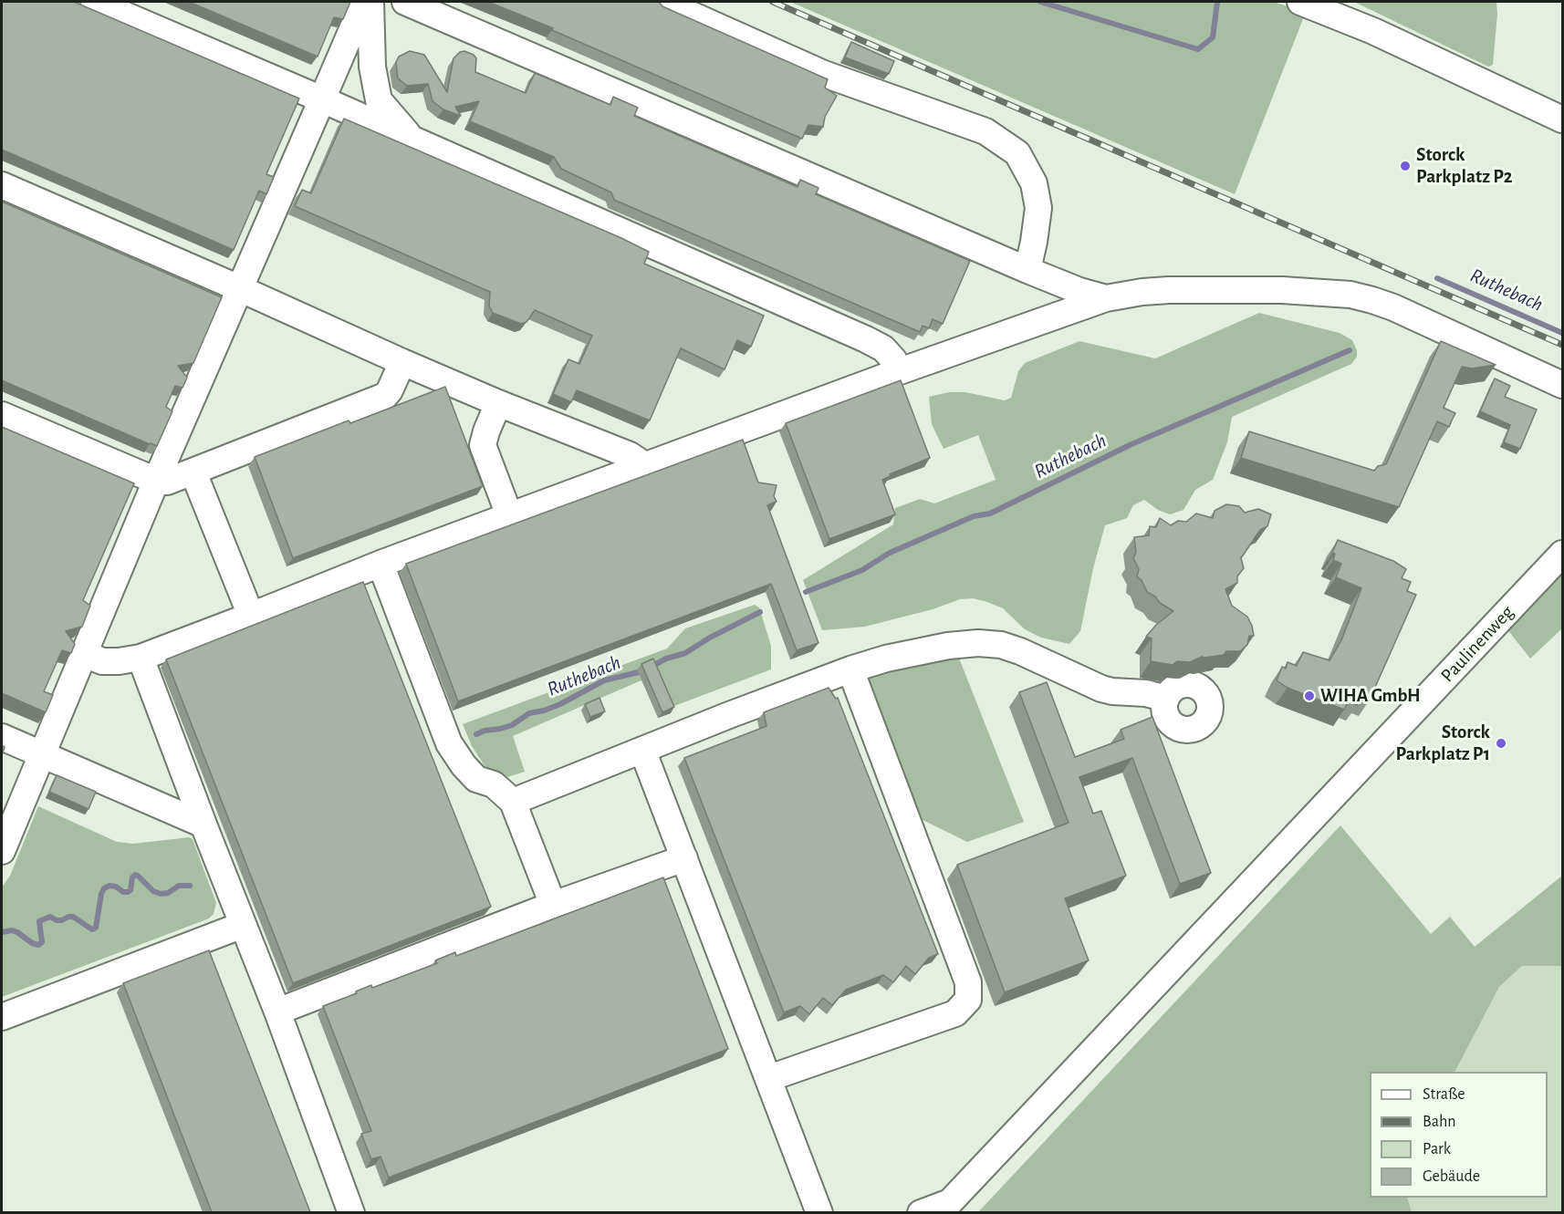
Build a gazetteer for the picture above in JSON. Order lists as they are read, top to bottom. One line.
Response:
{"streets":{"street":["Paulinenweg"]},"water":["Ruthebach"],"places":["Storck Parkplatz P2","WIHA GmbH","Storck Parkplatz P1"],"legend":["Straße","Bahn","Park","Gebäude"]}
